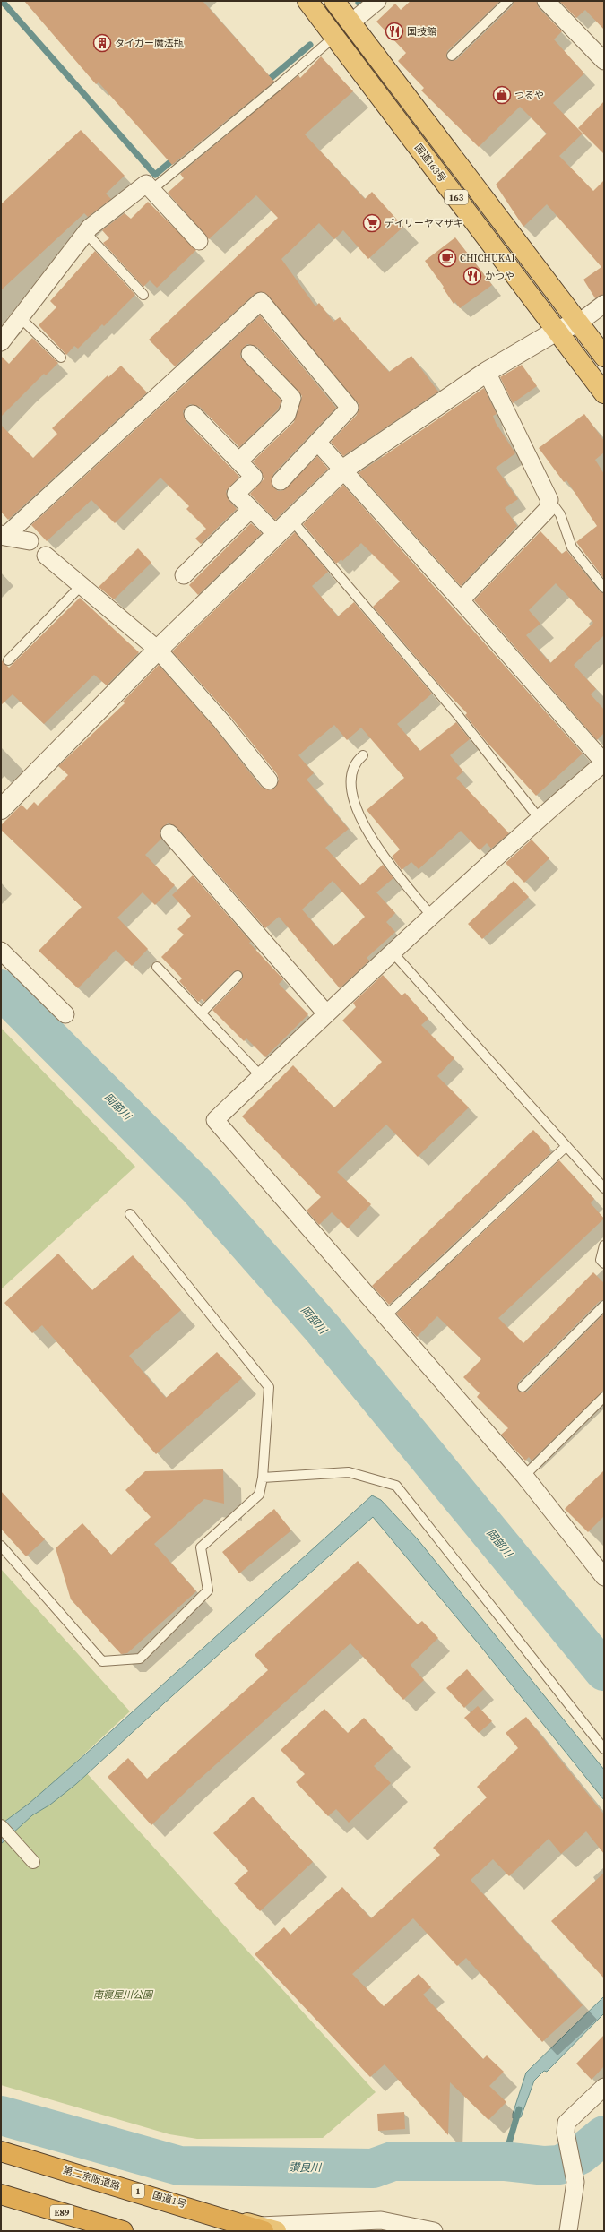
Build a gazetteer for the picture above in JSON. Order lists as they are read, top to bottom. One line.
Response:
{"streets":{"highway":["国道163号","163","第二京阪道路","E89"]},"water":["岡部川","讃良川"],"parks":["南寝屋川公園"],"places":{"restaurant":["国技館","かつや"],"building":["タイガー魔法瓶"],"shop":["つるや"],"supermarket":["デイリーヤマザキ"],"cafe":["CHICHUKAI"]}}
